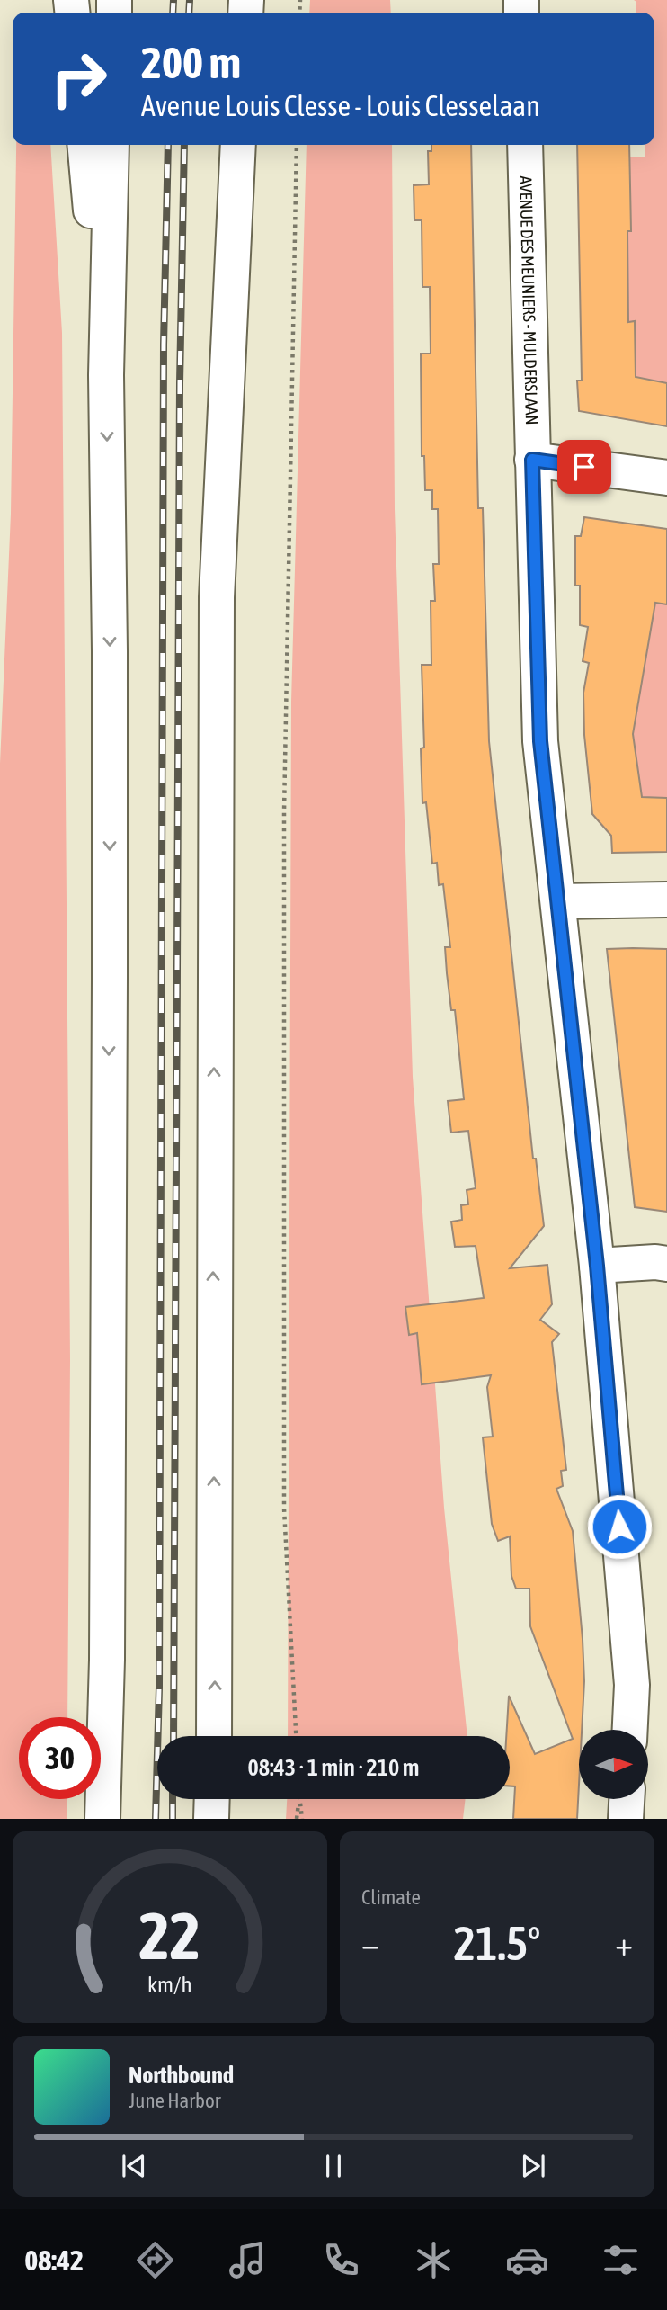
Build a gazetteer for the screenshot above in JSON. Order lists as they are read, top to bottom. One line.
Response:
{"streets":{"main road":["AVENUE DES MEUNIERS - MULDERSLAAN"]},"north":"right","page":{"turn":["200 m","Avenue Louis Clesse - Louis Clesselaan"],"limit":"30","trip":"08:43 · 1 min · 210 m","tile":"Climate","heat":["−","21.5°","+"],"song":["Northbound","June Harbor"],"tabs":"08:42","gauge":["22","km/h"]}}
